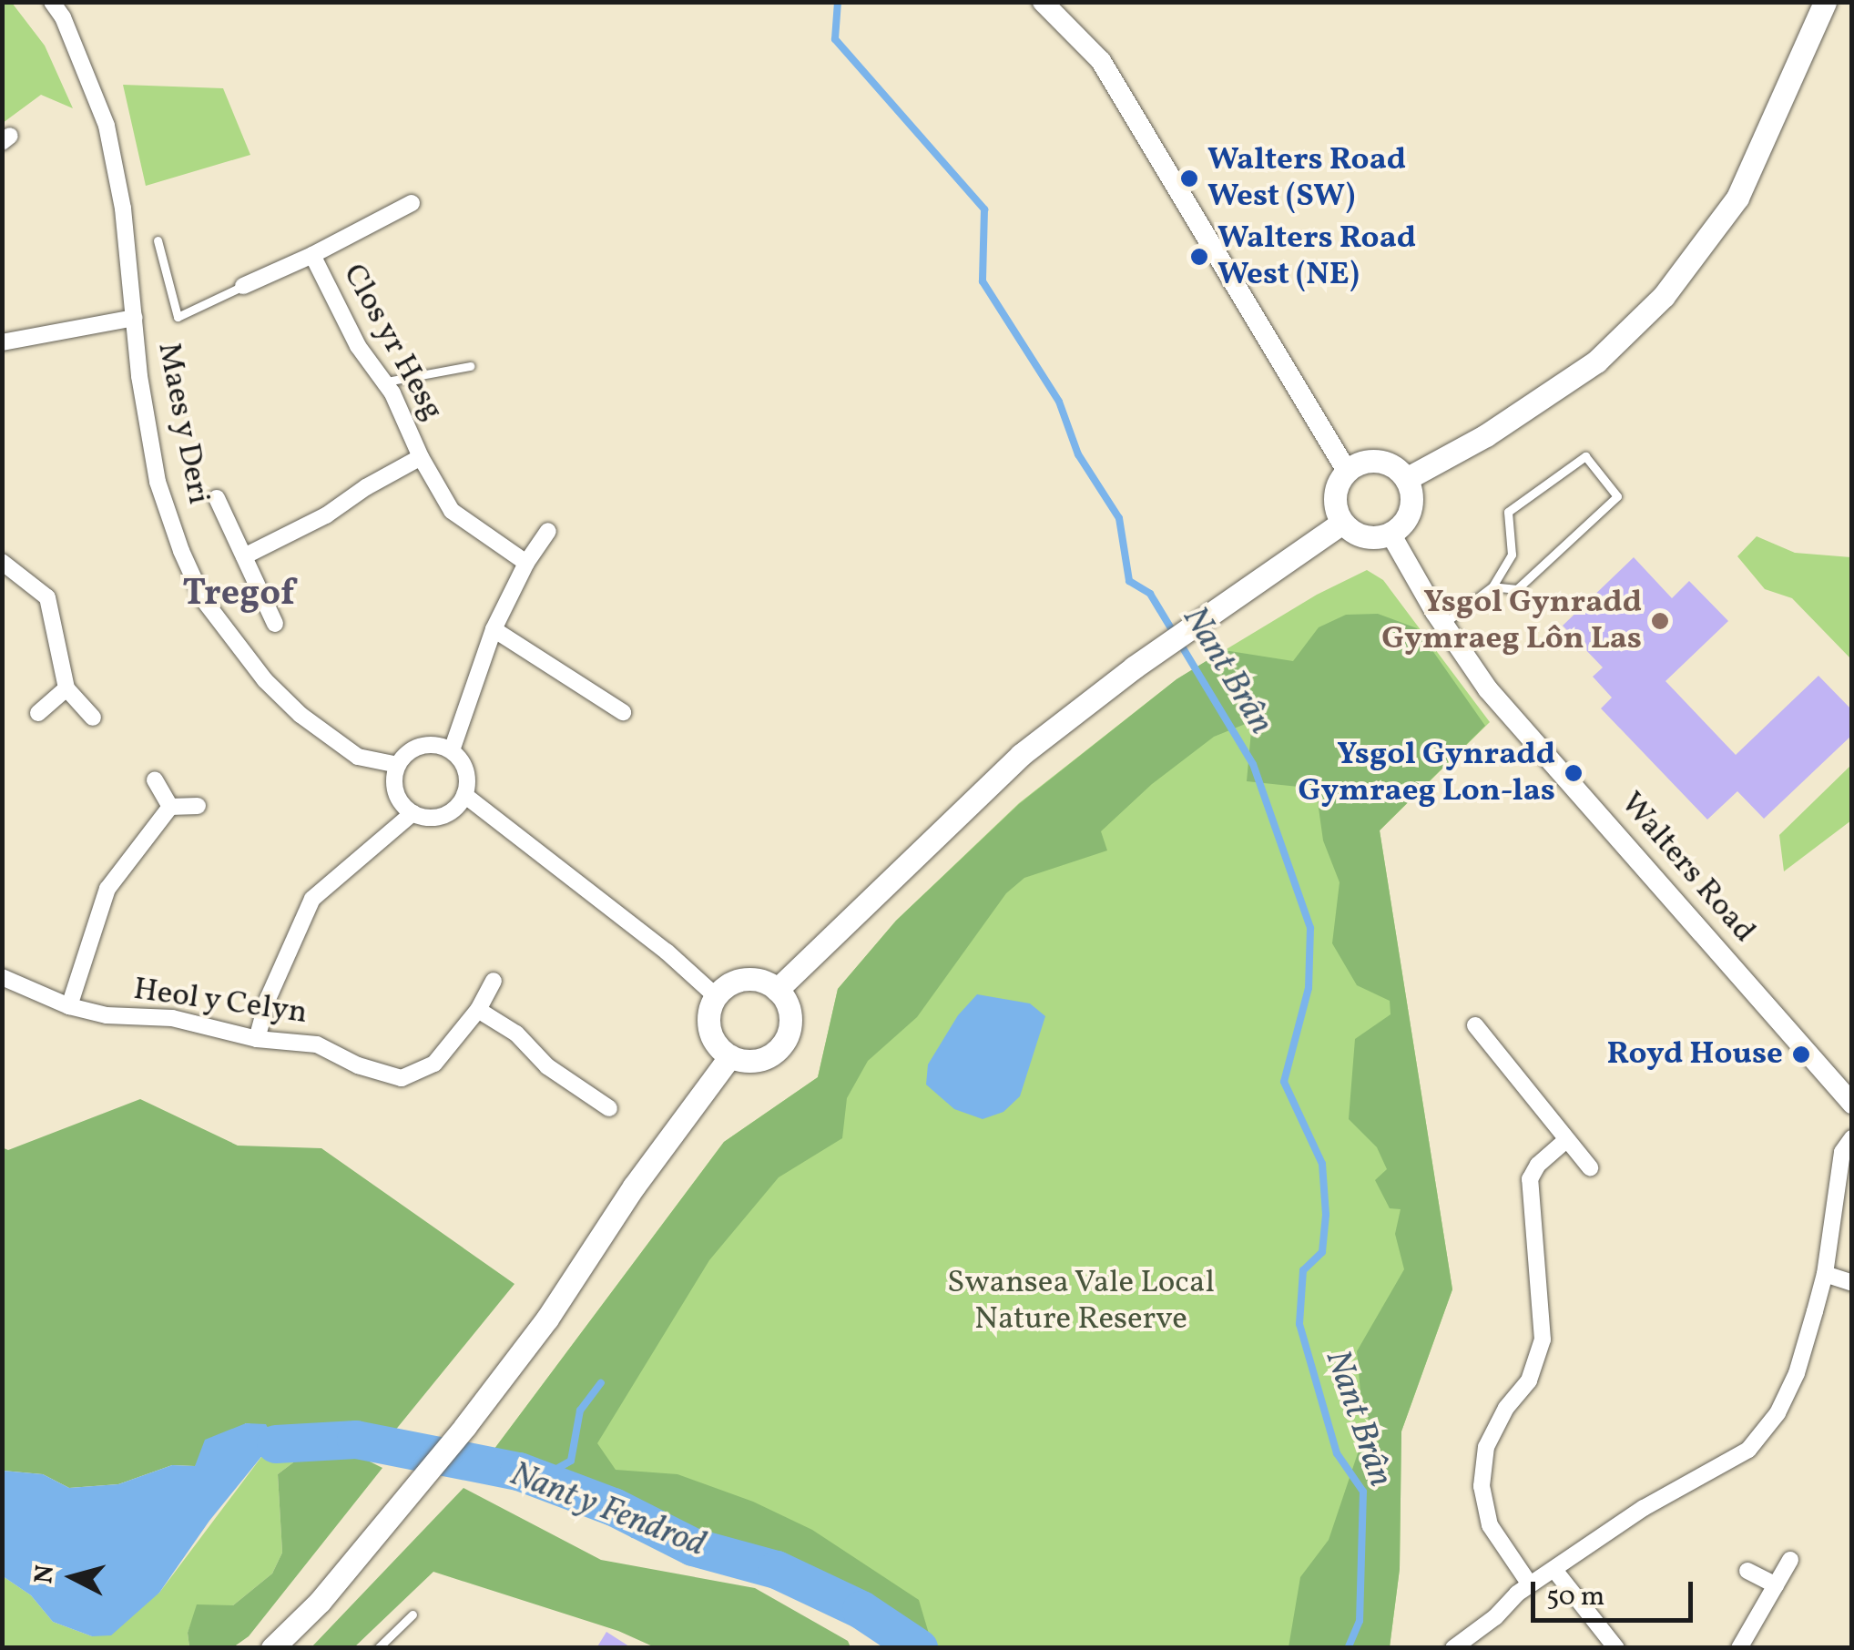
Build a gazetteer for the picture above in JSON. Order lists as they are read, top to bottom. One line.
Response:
{"streets":{"street":["Clos yr Hesg","Maes y Deri","Walters Road","Heol y Celyn"]},"districts":["Tregof"],"water":["Nant Brân","Nant y Fendrod"],"parks":["Swansea Vale Local Nature Reserve"],"places":["Walters Road West (SW)","Walters Road West (NE)","Ysgol Gynradd Gymraeg Lôn Las","Ysgol Gynradd Gymraeg Lon-las","Royd House"],"scale_bar":"50 m","north":"left"}
